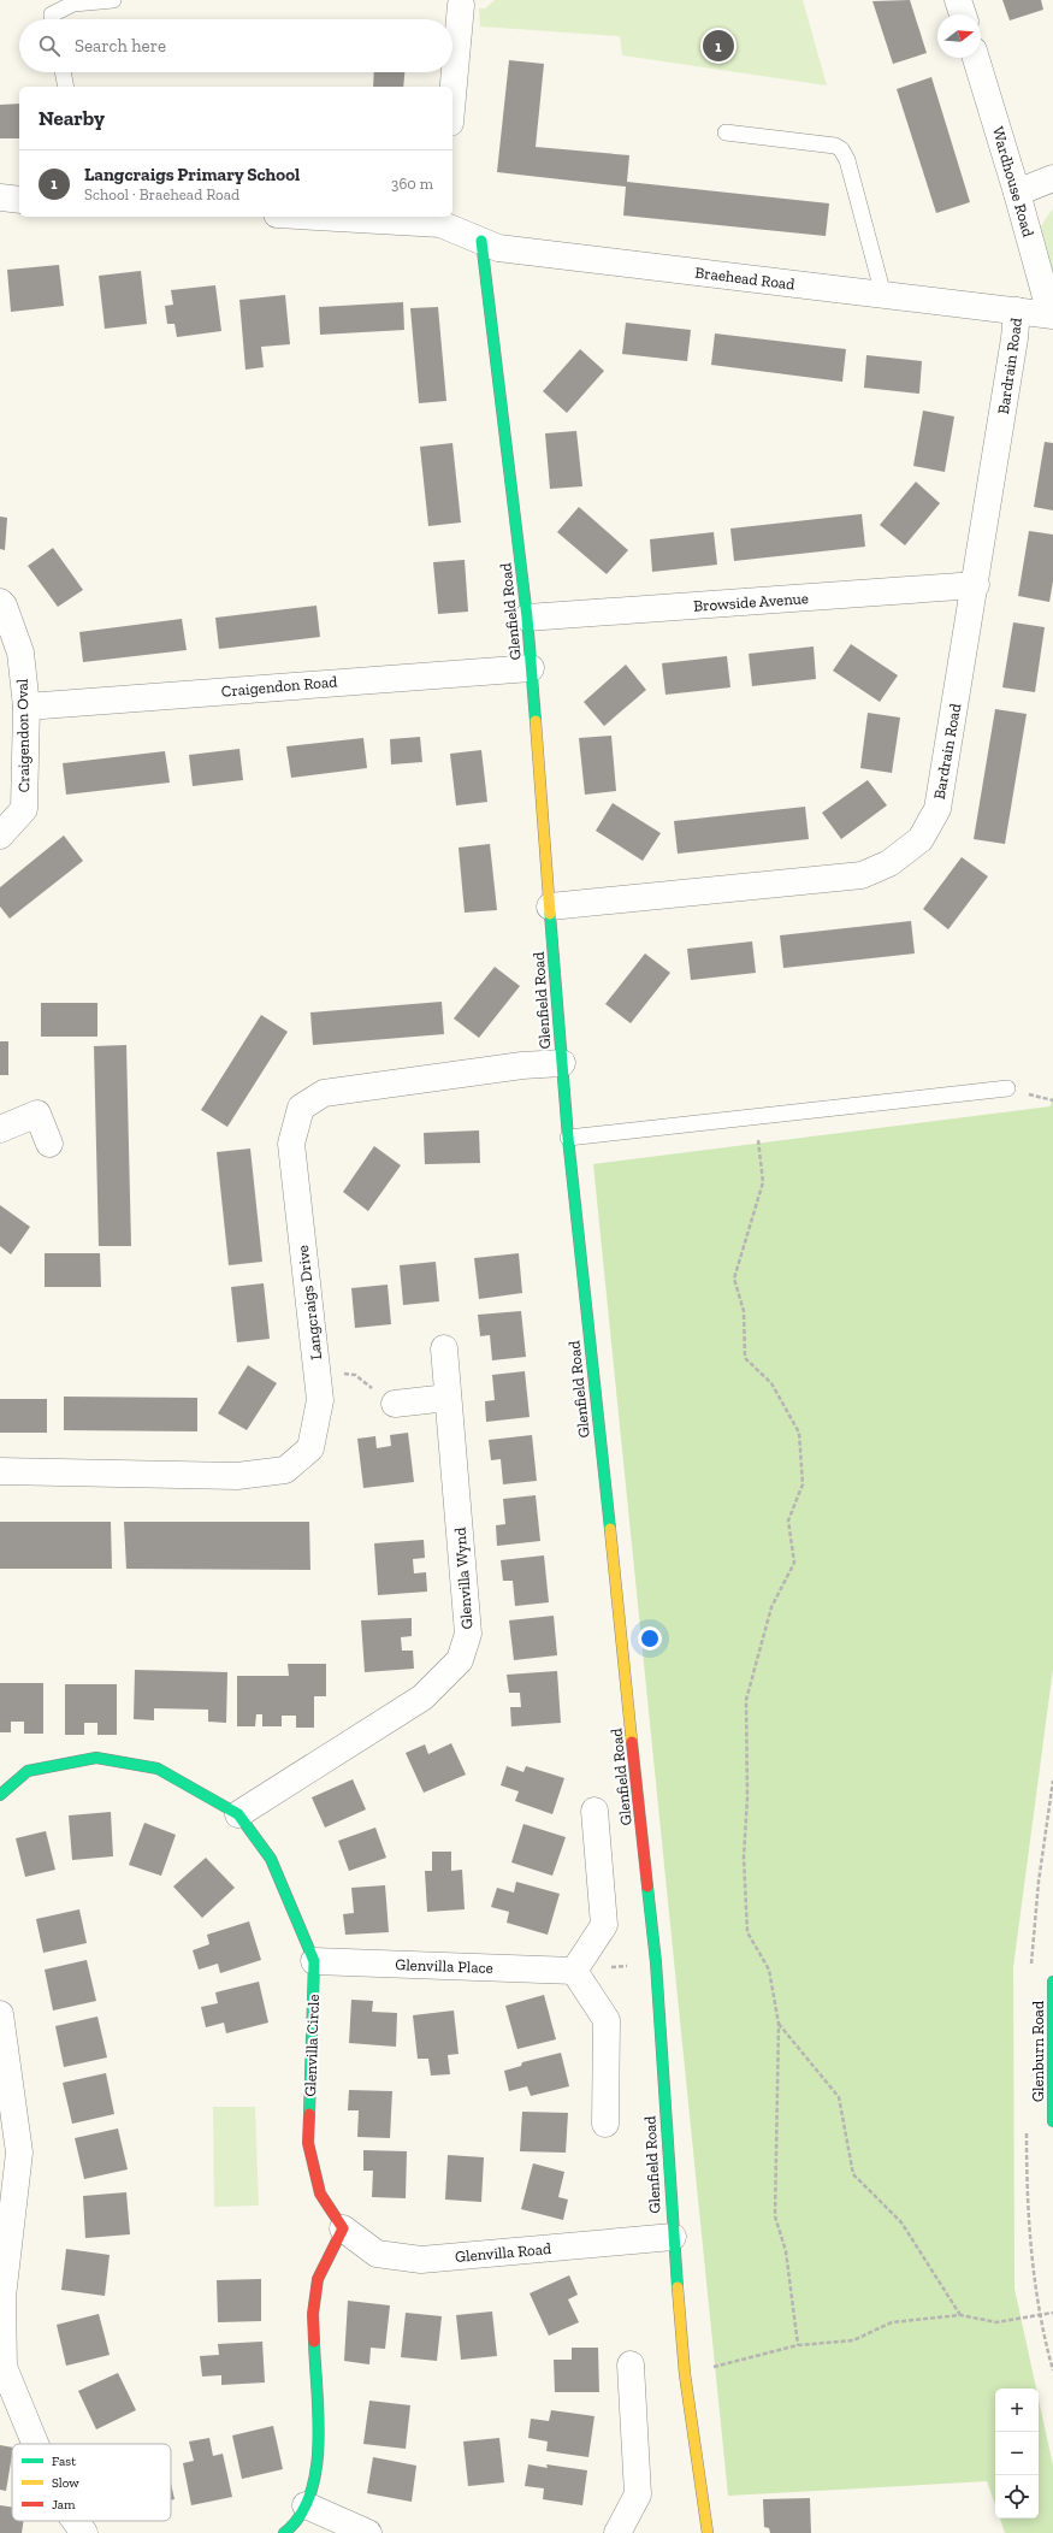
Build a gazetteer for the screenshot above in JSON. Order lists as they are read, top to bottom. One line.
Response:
{"streets":{"street":["Wardhouse Road","Braehead Road","Bardrain Road","Browside Avenue","Glenfield Road","Craigendon Road","Craigendon Oval","Langcraigs Drive","Glenvilla Wynd","Glenvilla Place","Glenvilla Circle","Glenburn Road","Glenvilla Road"]},"crossings":[["Wardhouse Road","Braehead Road"],["Braehead Road","Bardrain Road"],["Braehead Road","Glenfield Road"],["Bardrain Road","Browside Avenue"],["Bardrain Road","Glenfield Road"],["Browside Avenue","Glenfield Road"],["Glenfield Road","Craigendon Road"],["Glenfield Road","Langcraigs Drive"],["Glenfield Road","Glenvilla Road"],["Craigendon Road","Craigendon Oval"],["Glenvilla Wynd","Glenvilla Circle"],["Glenvilla Place","Glenvilla Circle"],["Glenvilla Circle","Glenvilla Road"]],"legend":["Fast","Slow","Jam"],"north":"right","page":{"search":"Search here","pins":"1","heading":"Nearby","list":[{"mark":"1","name":"Langcraigs Primary School","note":"School · Braehead Road","value":"360 m"}],"map_buttons":["+","−"]}}
